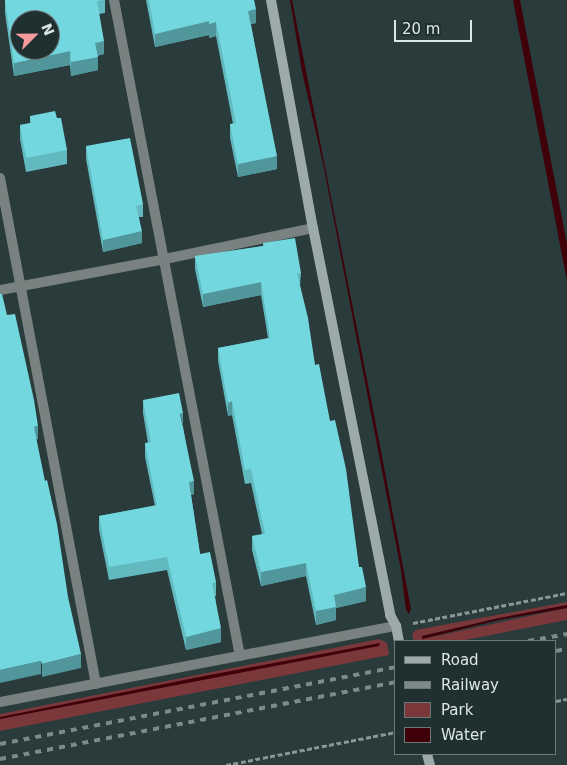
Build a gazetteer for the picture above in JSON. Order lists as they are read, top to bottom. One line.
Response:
{"legend":["Road","Railway","Park","Water"],"scale_bar":"20 m","north":"top right"}
